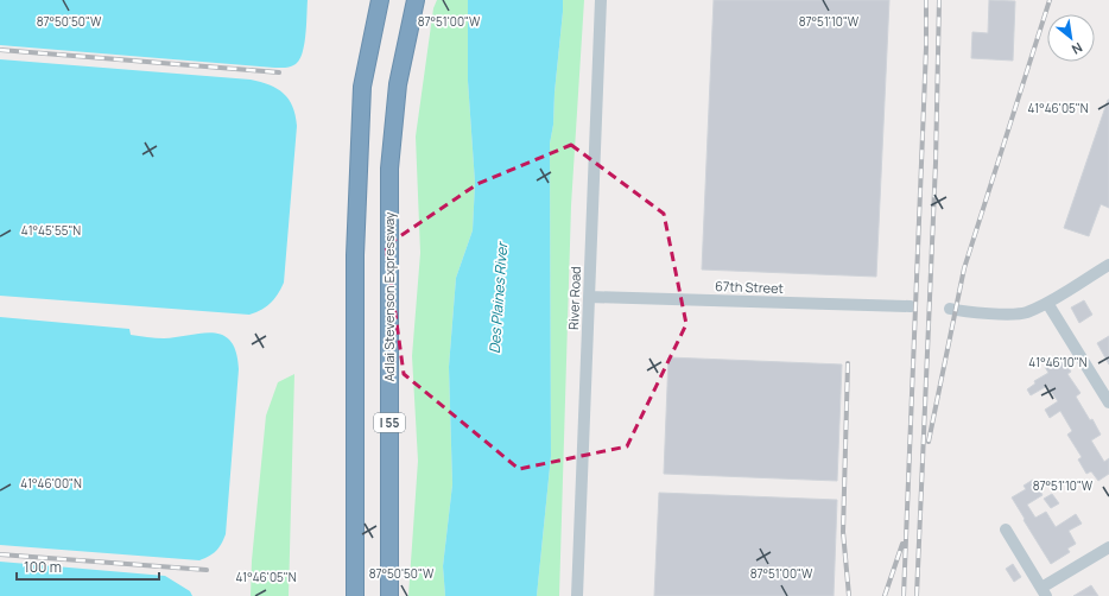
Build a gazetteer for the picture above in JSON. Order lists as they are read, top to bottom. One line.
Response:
{"streets":{"highway":["Adlai Stevenson Expressway","I 55"],"street":["67th Street","River Road"]},"crossings":[["67th Street","River Road"]],"water":["Des Plaines River"],"scale_bar":"100 m","north":"bottom right","coordinates":["87°51'00\"W","87°51'10\"W","87°50'50\"W","41°46'05\"N","41°45'55\"N","41°46'10\"N","41°46'00\"N"]}
